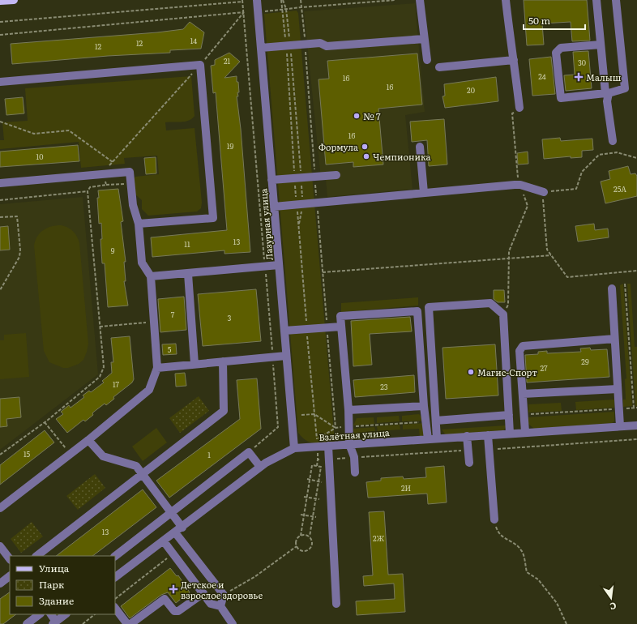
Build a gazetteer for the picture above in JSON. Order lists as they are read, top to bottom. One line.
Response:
{"streets":{"street":["Лазурная улица","Взлётная улица"]},"crossings":[["Лазурная улица","Взлётная улица"]],"places":{"health":["Малыш","Детское и взрослое здоровье"],"other":["№ 7","Формула","Чемпионика","Магис-Спорт"]},"house_numbers":["14","12","12","21","30","24","16","16","20","16","19","10","25А","13","11","9","7","3","5","29","27","17","23","15","1","2И","13","2Ж"],"legend":["Улица","Парк","Здание"],"scale_bar":"50 m","north":"bottom"}
